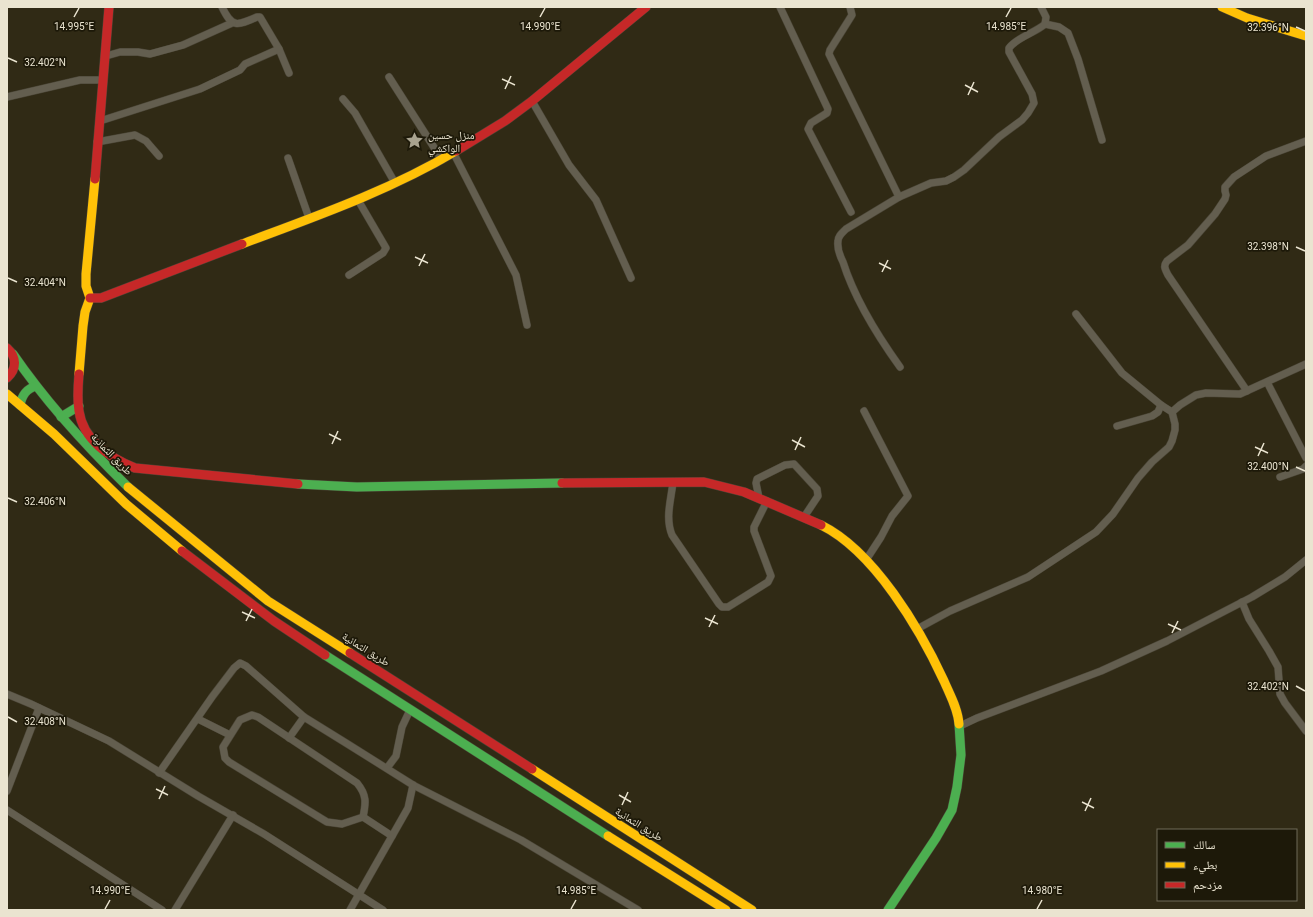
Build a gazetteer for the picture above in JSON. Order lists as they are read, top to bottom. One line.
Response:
{"streets":{"street":["طريق الثمانية"]},"places":{"place":["منزل حسين الواكشي"]},"legend":["سالك","بطيء","مزدحم"],"coordinates":["14.995°E","14.990°E","14.985°E","32.396°N","32.402°N","32.398°N","32.404°N","32.400°N","32.406°N","32.408°N","14.980°E"]}
